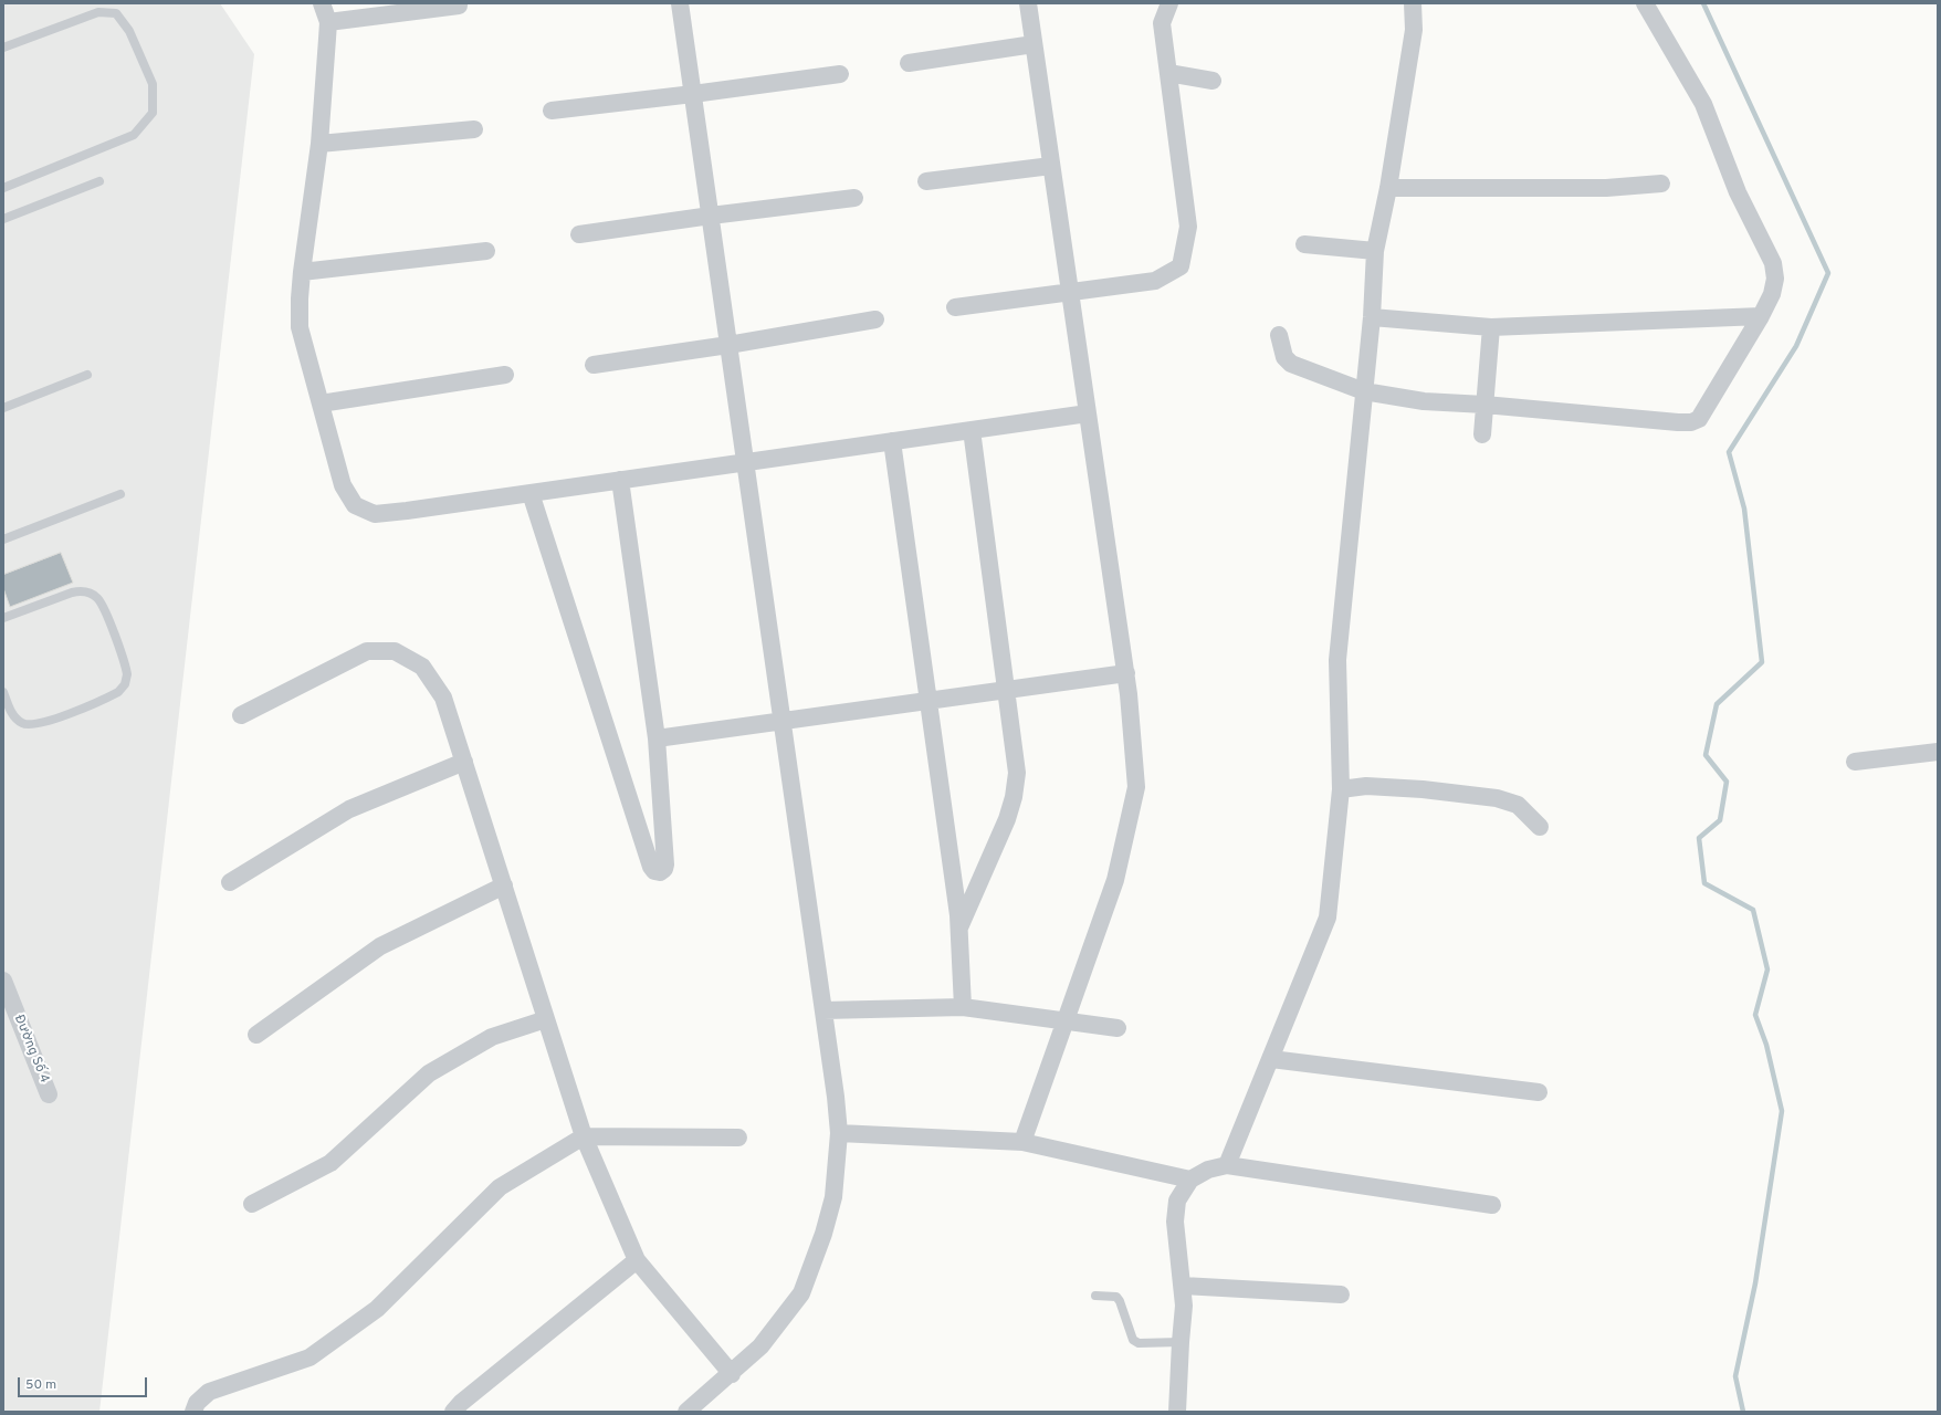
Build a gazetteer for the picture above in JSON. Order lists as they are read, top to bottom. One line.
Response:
{"streets":{"street":["Đường Số 4"]},"scale_bar":"50 m"}
